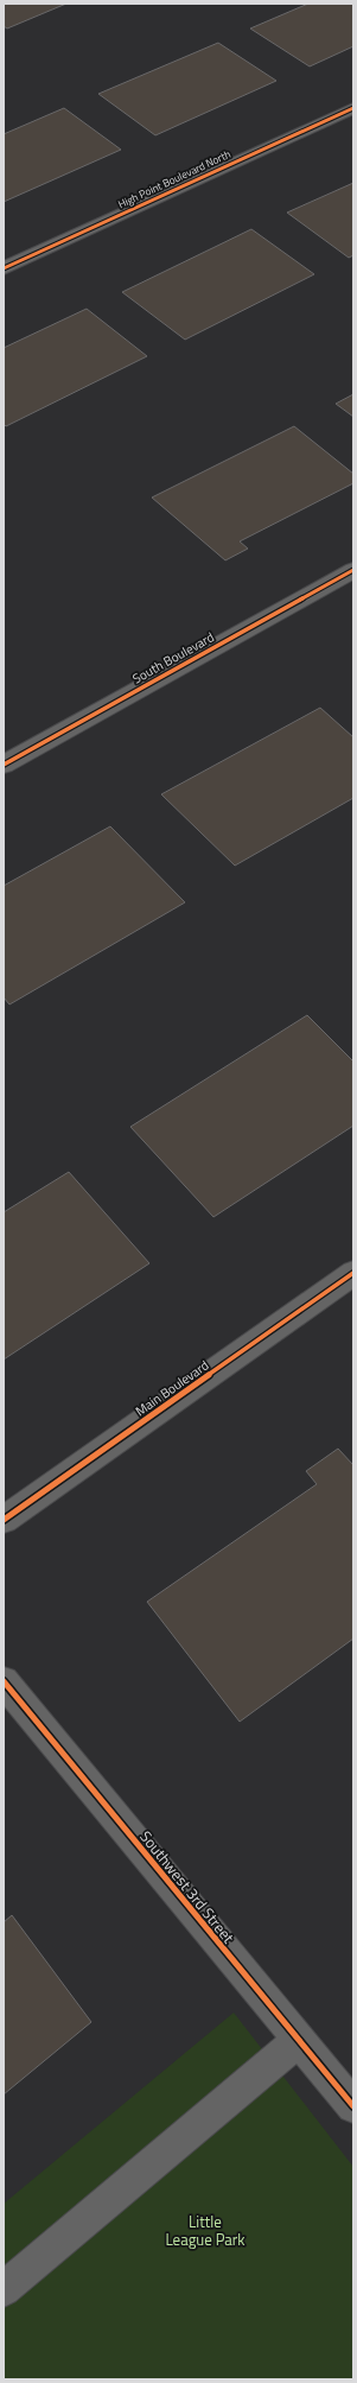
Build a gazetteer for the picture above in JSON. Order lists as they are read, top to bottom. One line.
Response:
{"streets":{"street":["High Point Boulevard North","South Boulevard","Main Boulevard","Southwest 3rd Street"]},"parks":["Little League Park"]}
